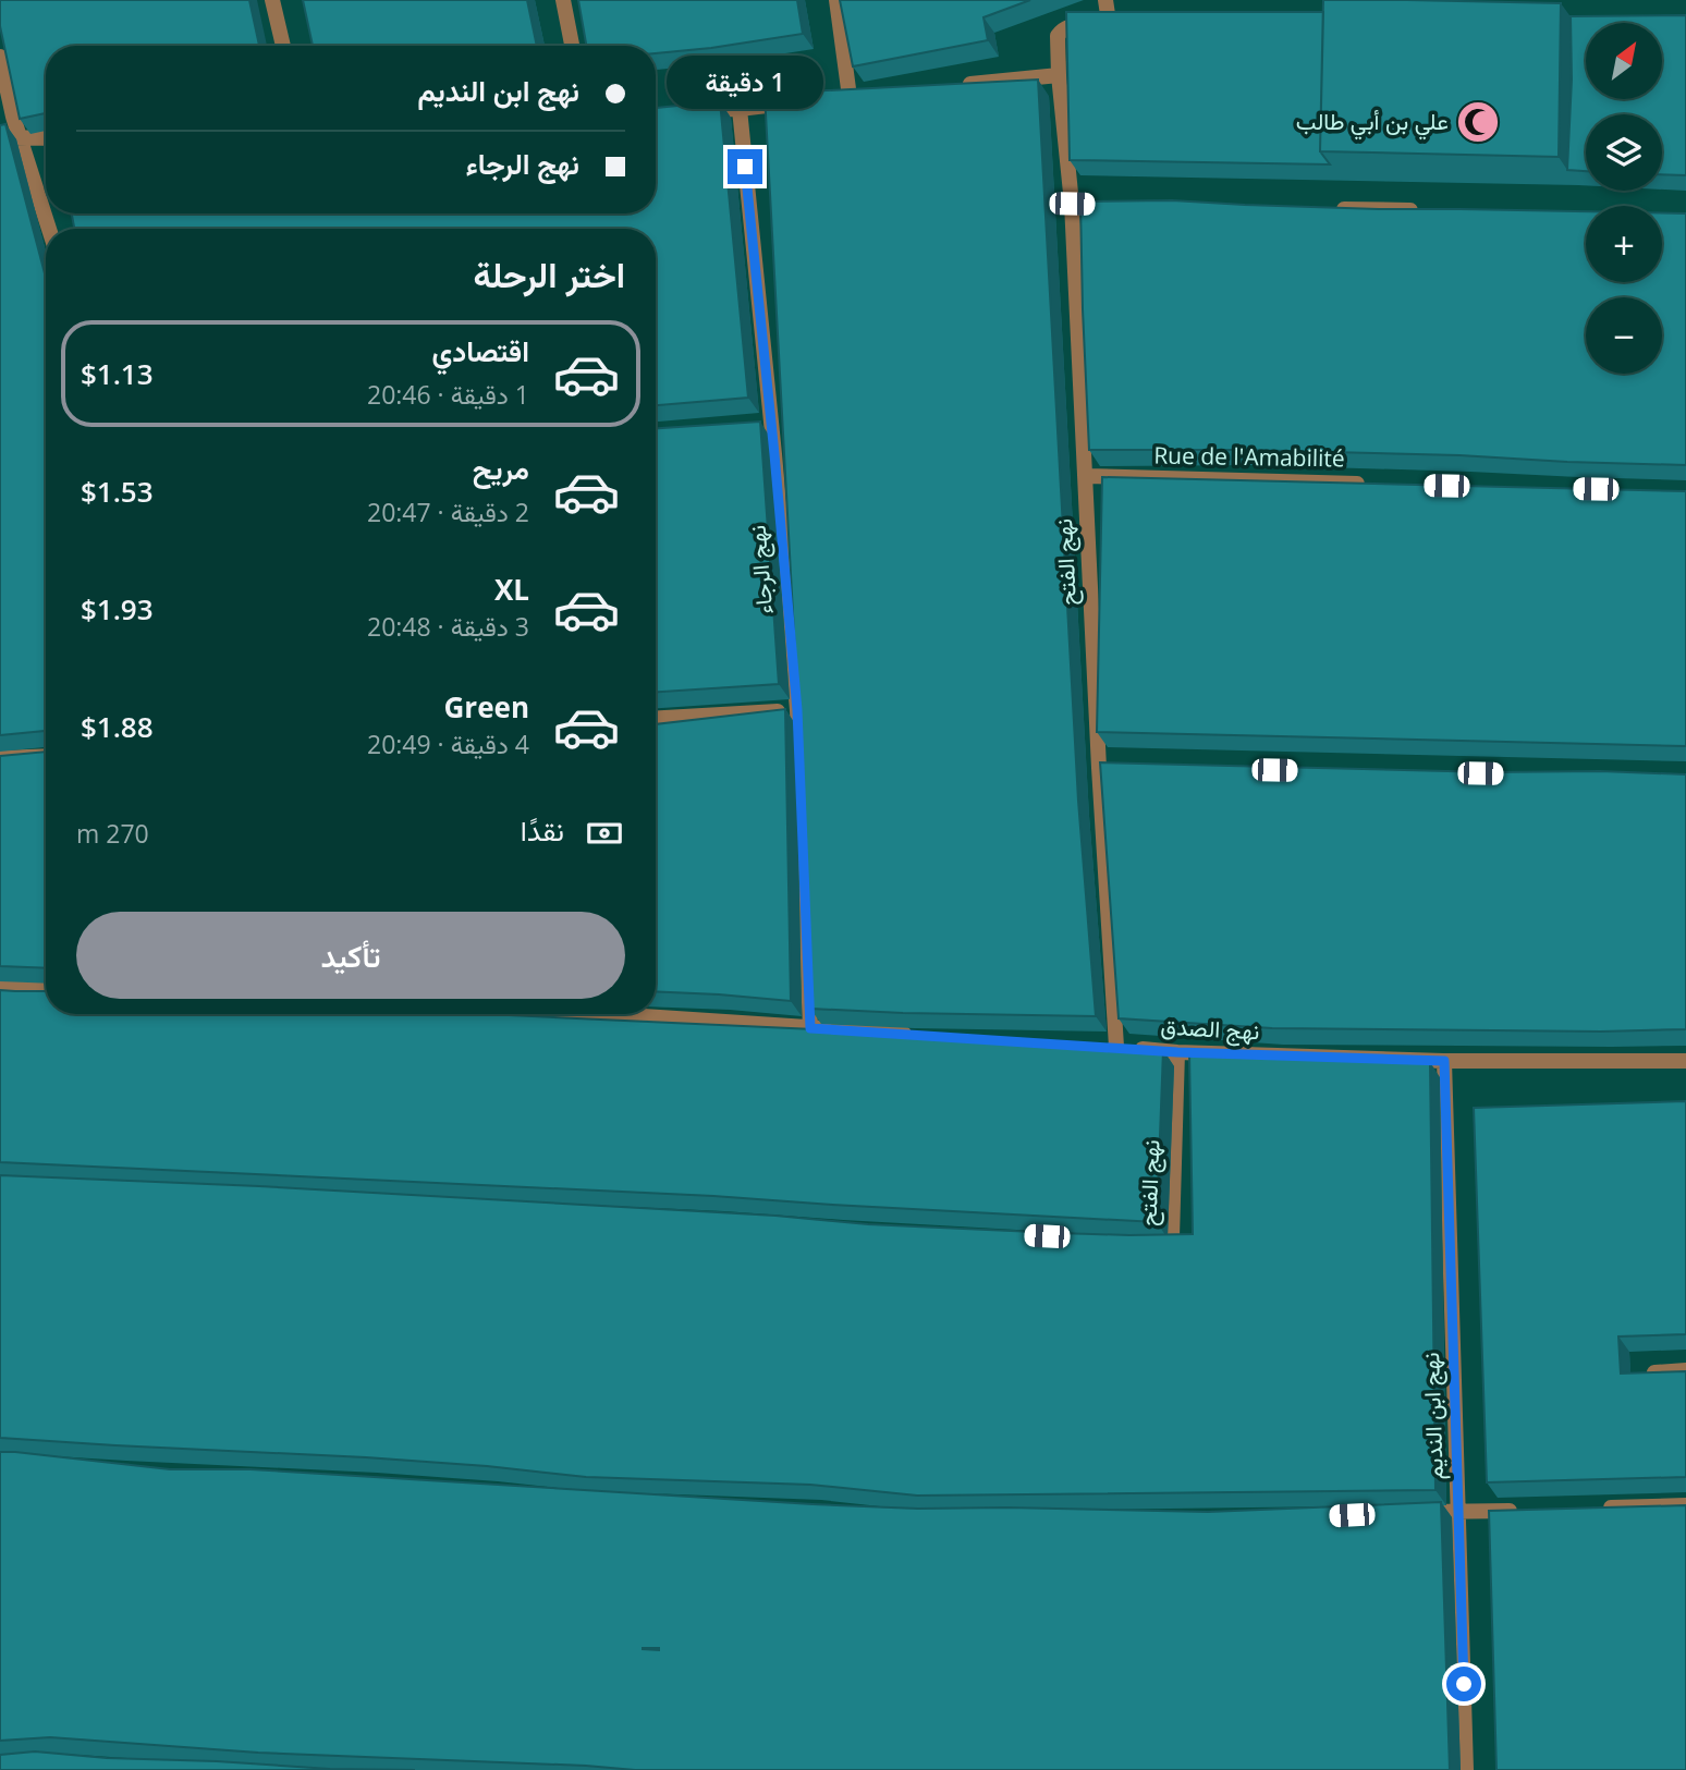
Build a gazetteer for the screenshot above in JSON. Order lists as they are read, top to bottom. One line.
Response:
{"streets":{"street":["Rue de l'Amabilité","نهج الفتح","نهج الرجاء","نهج الصدق","نهج ابن النديم"]},"crossings":[["Rue de l'Amabilité","نهج الفتح"],["نهج الفتح","نهج الصدق"],["نهج الصدق","نهج ابن النديم"]],"places":{"mosque":["علي بن أبي طالب"]},"north":"top right","page":{"map_buttons":["+","−"],"banner":["نهج ابن النديم","نهج الرجاء"],"bubble":"1 دقيقة","heading":"اختر الرحلة","list":[{"name":"اقتصادي","note":"1 دقيقة · 20:46","value":"$1.13"},{"name":"مريح","note":"2 دقيقة · 20:47","value":"$1.53"},{"name":"XL","note":"3 دقيقة · 20:48","value":"$1.93"},{"name":"Green","note":"4 دقيقة · 20:49","value":"$1.88"}],"pay":["نقدًا","270 m"],"buttons":"تأكيد"}}
